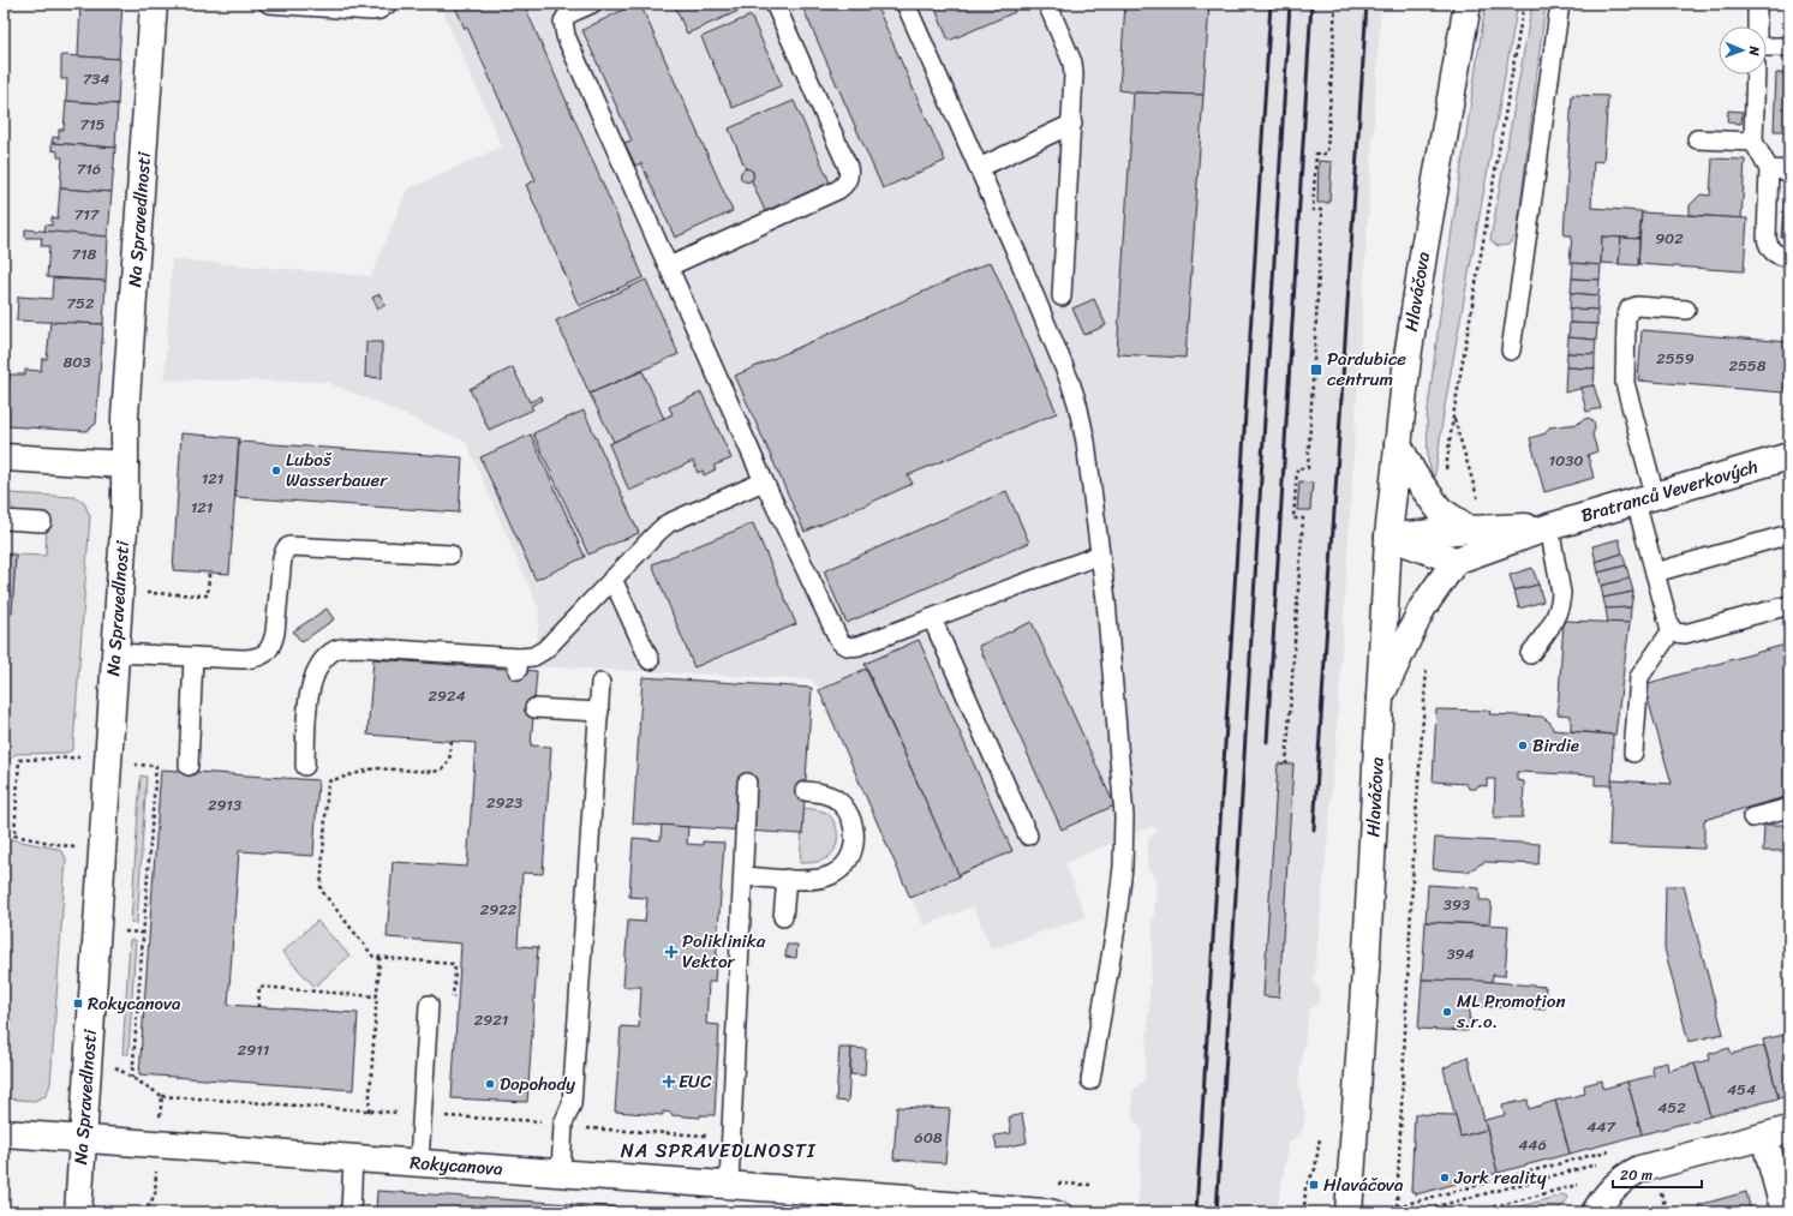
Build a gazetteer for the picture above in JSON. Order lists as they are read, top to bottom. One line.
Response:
{"streets":{"street":["Na Spravedlnosti","Hlaváčova","Bratranců Veverkových","Rokycanova"]},"crossings":[["Na Spravedlnosti","Rokycanova"],["Hlaváčova","Bratranců Veverkových"]],"districts":["NA SPRAVEDLNOSTI"],"places":{"transit":["Pardubice centrum","Rokycanova","Hlaváčova"],"other":["Luboš Wasserbauer","Birdie","ML Promotion s.r.o.","Dopohody","Jork reality"],"health":["Poliklinika Vektor","EUC"]},"house_numbers":["734","715","716","717","902","718","752","2559","803","2558","1030","121","121","2924","2923","2913","393","2922","394","2921","2911","454","452","447","608","446"],"scale_bar":"20 m","north":"right"}
